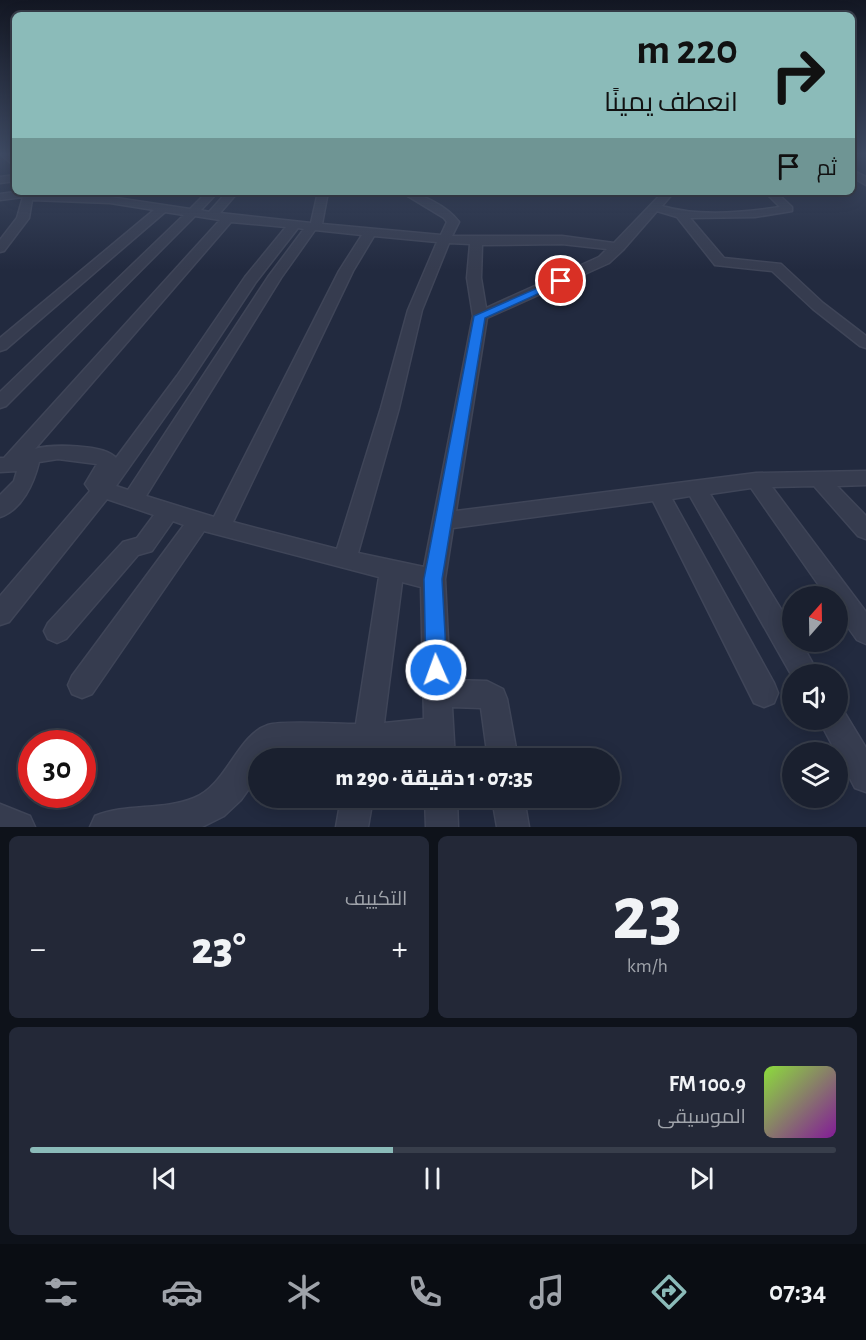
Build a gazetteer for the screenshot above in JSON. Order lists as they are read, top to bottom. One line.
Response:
{"north":"top","page":{"turn":["220 m","انعطف يمينًا"],"then":"ثم","limit":"30","trip":"07:35 · 1 دقيقة · 290 m","tile":[["23","km/h"],"التكييف"],"heat":["−","23°","+"],"song":["100.9 FM","الموسيقى"],"tabs":"07:34"}}
